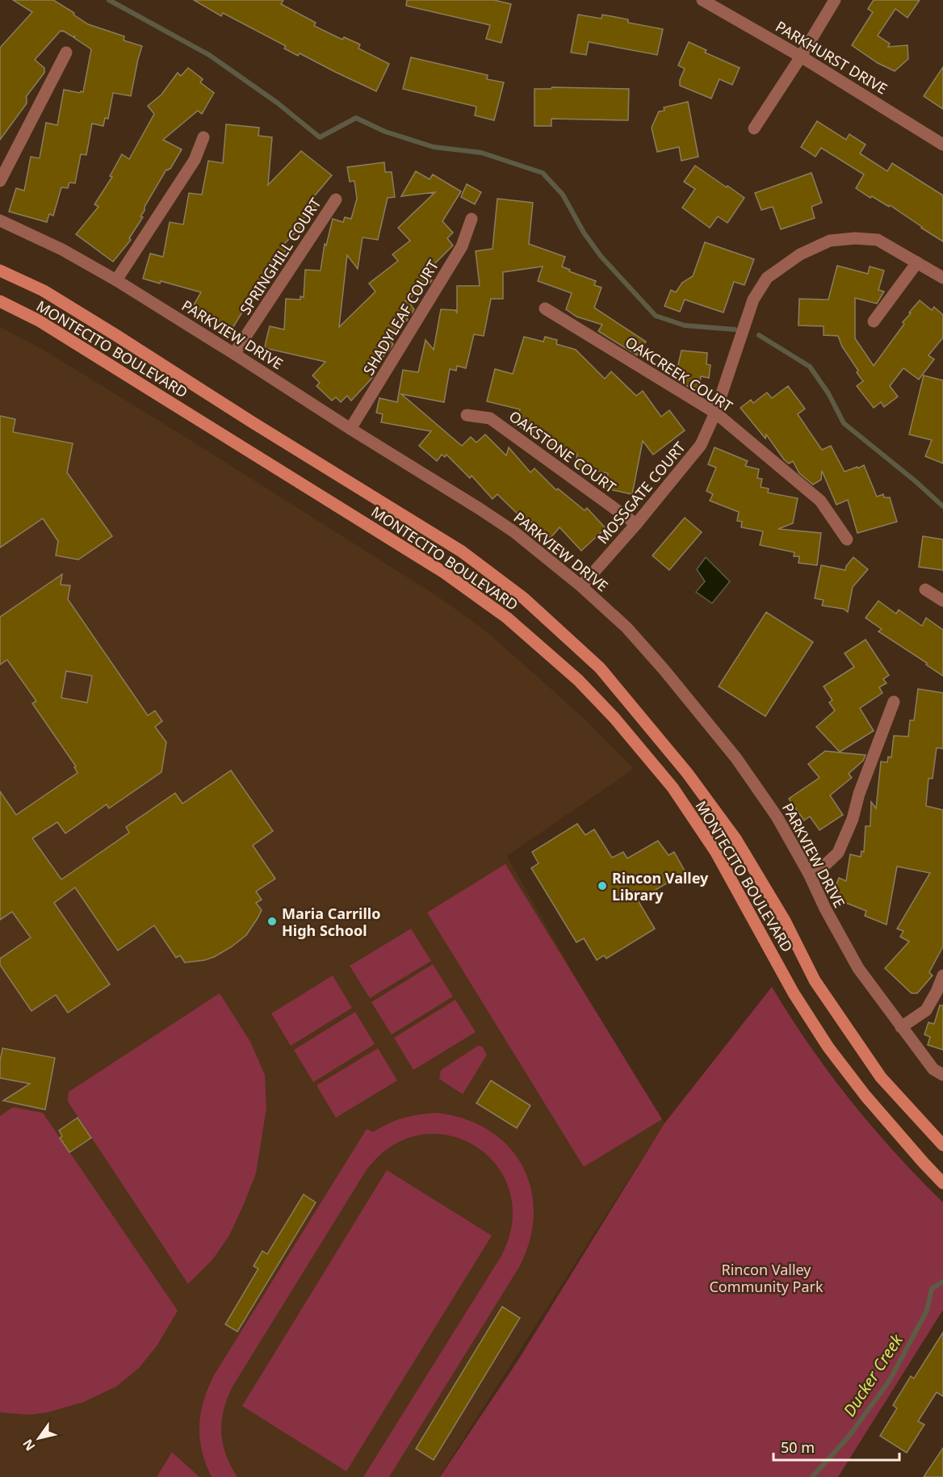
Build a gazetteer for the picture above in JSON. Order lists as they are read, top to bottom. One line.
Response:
{"streets":{"main road":["MONTECITO BOULEVARD"],"street":["PARKHURST DRIVE","SPRINGHILL COURT","SHADYLEAF COURT","PARKVIEW DRIVE","OAKCREEK COURT","OAKSTONE COURT","MOSSGATE COURT"]},"crossings":[["SPRINGHILL COURT","PARKVIEW DRIVE"],["SHADYLEAF COURT","PARKVIEW DRIVE"],["PARKVIEW DRIVE","MOSSGATE COURT"],["OAKCREEK COURT","MOSSGATE COURT"],["OAKSTONE COURT","MOSSGATE COURT"]],"water":["Ducker Creek"],"parks":["Rincon Valley Community Park"],"places":["Rincon Valley Library","Maria Carrillo High School"],"scale_bar":"50 m","north":"bottom left"}
